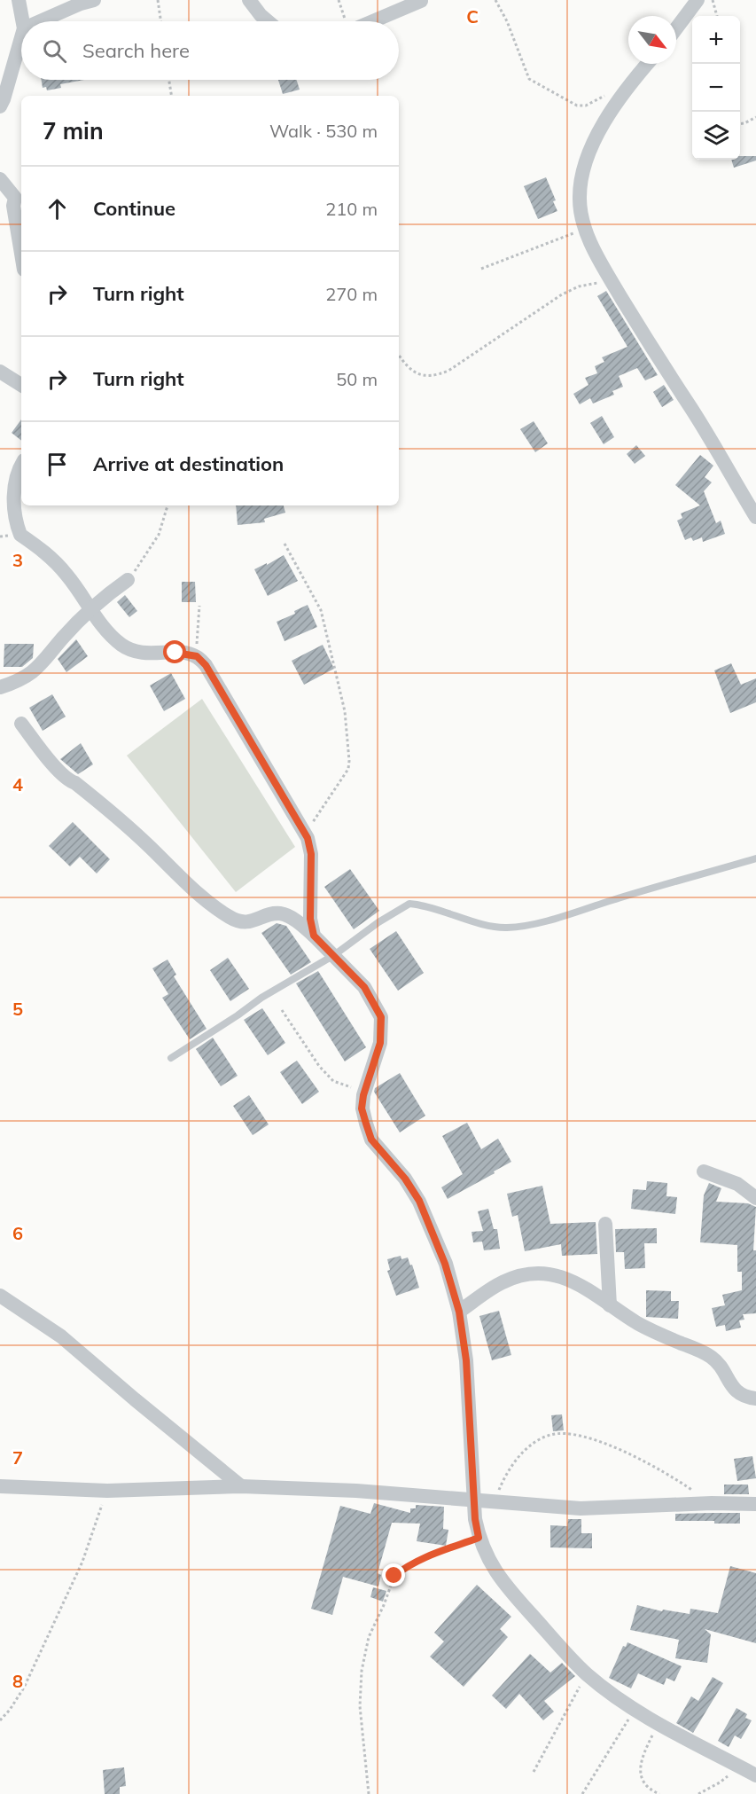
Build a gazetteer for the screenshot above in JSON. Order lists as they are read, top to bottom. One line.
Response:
{"north":"bottom right","page":{"map_buttons":["+","−"],"search":"Search here","heading":["7 min","Walk · 530 m"],"list":[["Continue","210 m"],["Turn right","270 m"],["Turn right","50 m"],"Arrive at destination"]},"grid":{"columns":["C"],"rows":["3","4","5","6","7","8"]}}
